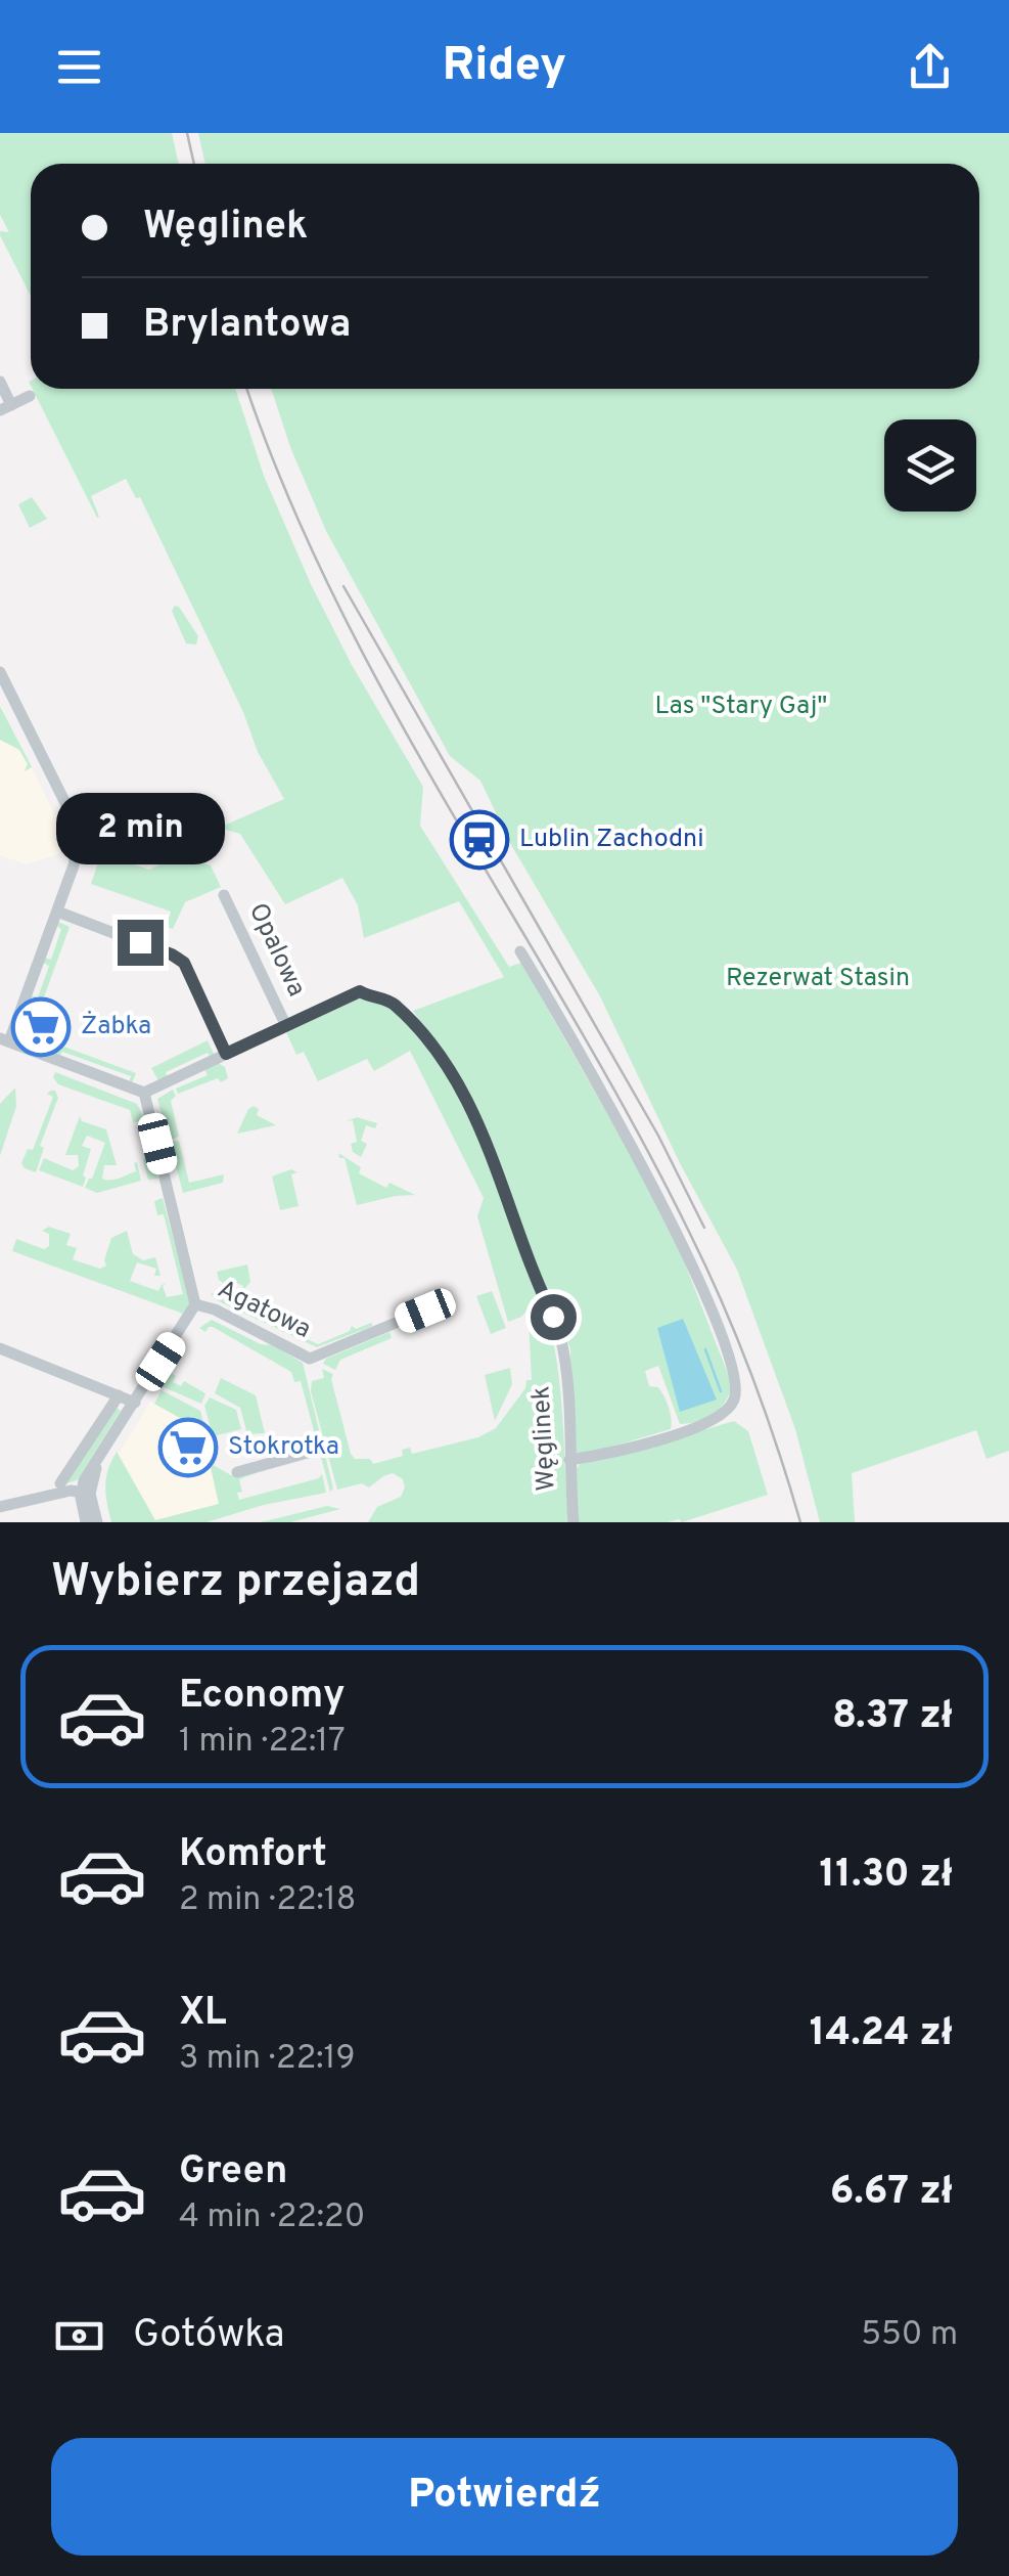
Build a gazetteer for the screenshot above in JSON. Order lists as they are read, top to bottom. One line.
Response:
{"streets":{"street":["Opalowa","Agatowa","Węglinek"]},"crossings":[["Opalowa","Węglinek"]],"parks":["Las \"Stary Gaj\"","Rezerwat Stasin"],"places":{"station":["Lublin Zachodni"],"supermarket":["Żabka","Stokrotka"]},"page":{"header":"Ridey","banner":["Węglinek","Brylantowa"],"bubble":"2 min","heading":"Wybierz przejazd","list":[{"name":"Economy","note":"1 min · 22:17","value":"8.37 zł"},{"name":"Komfort","note":"2 min · 22:18","value":"11.30 zł"},{"name":"XL","note":"3 min · 22:19","value":"14.24 zł"},{"name":"Green","note":"4 min · 22:20","value":"6.67 zł"}],"pay":["Gotówka","550 m"],"buttons":"Potwierdź"}}
